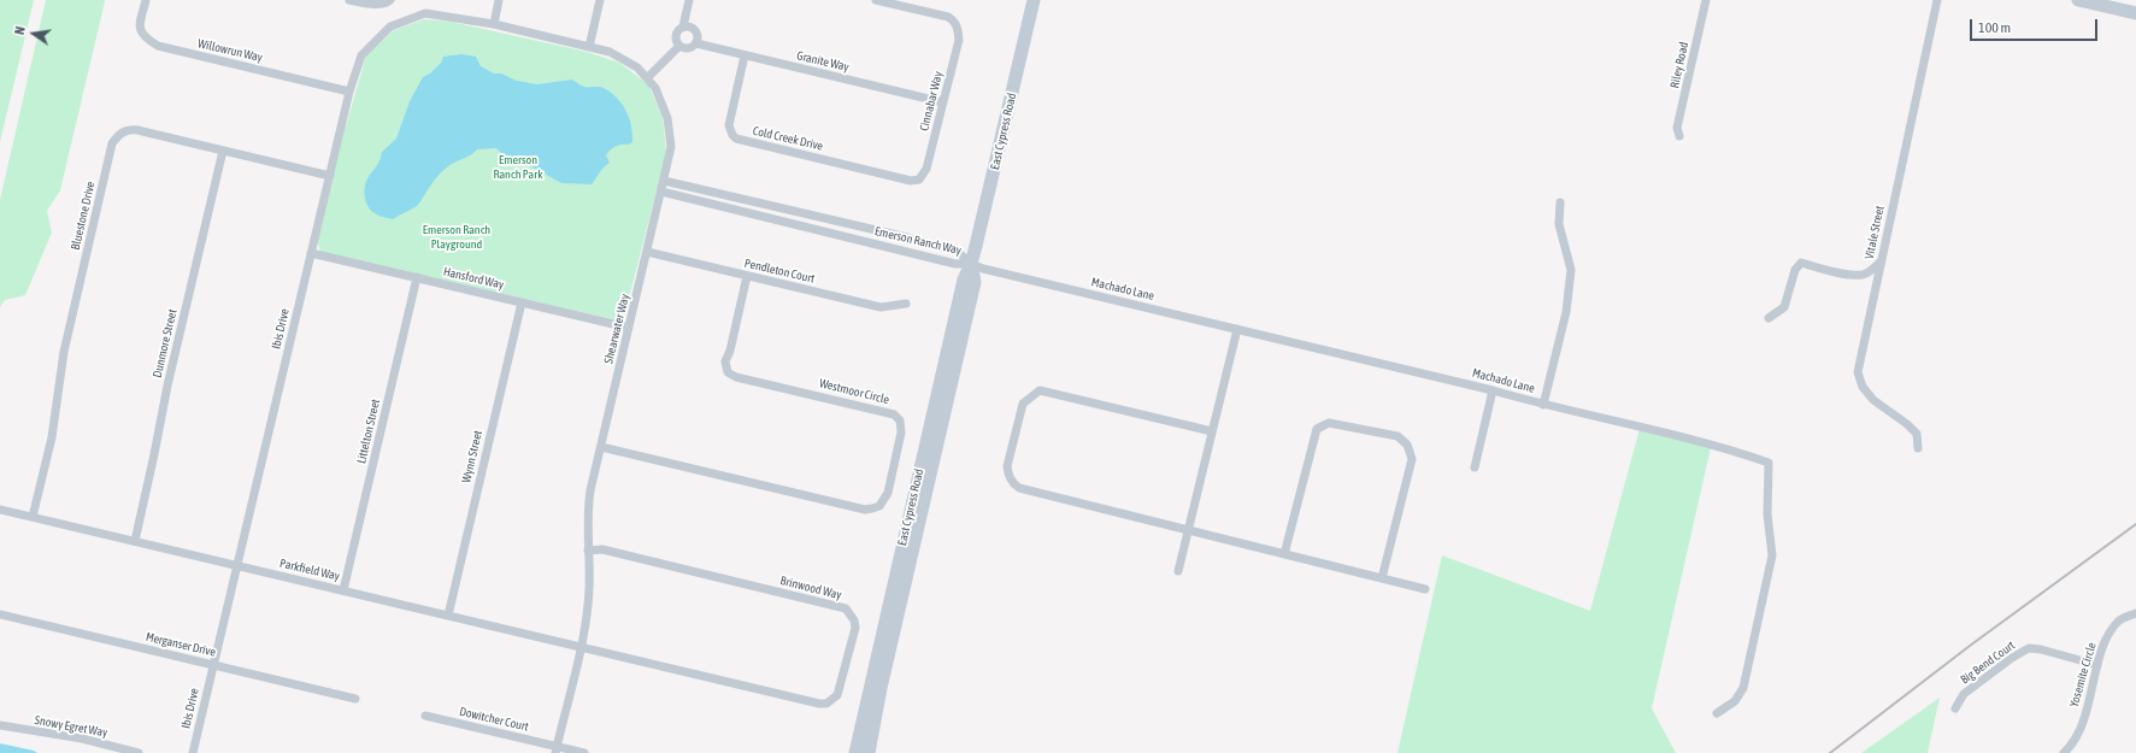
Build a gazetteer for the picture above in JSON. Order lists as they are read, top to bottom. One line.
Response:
{"streets":{"street":["Willowrun Way","Granite Way","Riley Road","Cinnabar Way","East Cypress Road","Cold Creek Drive","Bluestone Drive","Vitale Street","Emerson Ranch Way","Pendleton Court","Hansford Way","Machado Lane","Ibis Drive","Shearwater Way","Dunmore Street","Westmoor Circle","Littelton Street","Wynn Street","Parkfield Way","Brinwood Way","Merganser Drive","Big Bend Court","Yosemite Circle","Dowitcher Court","Snowy Egret Way"]},"crossings":[["Willowrun Way","Ibis Drive"],["Granite Way","Cinnabar Way"],["Granite Way","Cold Creek Drive"],["Cinnabar Way","Cold Creek Drive"],["East Cypress Road","Emerson Ranch Way"],["East Cypress Road","Machado Lane"],["Bluestone Drive","Ibis Drive"],["Bluestone Drive","Dunmore Street"],["Bluestone Drive","Parkfield Way"],["Emerson Ranch Way","Machado Lane"],["Emerson Ranch Way","Shearwater Way"],["Pendleton Court","Shearwater Way"],["Pendleton Court","Westmoor Circle"],["Hansford Way","Ibis Drive"],["Hansford Way","Shearwater Way"],["Hansford Way","Littelton Street"],["Hansford Way","Wynn Street"],["Ibis Drive","Shearwater Way"],["Ibis Drive","Parkfield Way"],["Ibis Drive","Merganser Drive"],["Shearwater Way","Westmoor Circle"],["Shearwater Way","Parkfield Way"],["Shearwater Way","Brinwood Way"],["Shearwater Way","Dowitcher Court"],["Dunmore Street","Parkfield Way"],["Littelton Street","Parkfield Way"],["Wynn Street","Parkfield Way"],["Parkfield Way","Brinwood Way"],["Big Bend Court","Yosemite Circle"]],"parks":["Emerson Ranch Park","Emerson Ranch Playground"],"scale_bar":"100 m","north":"left"}
